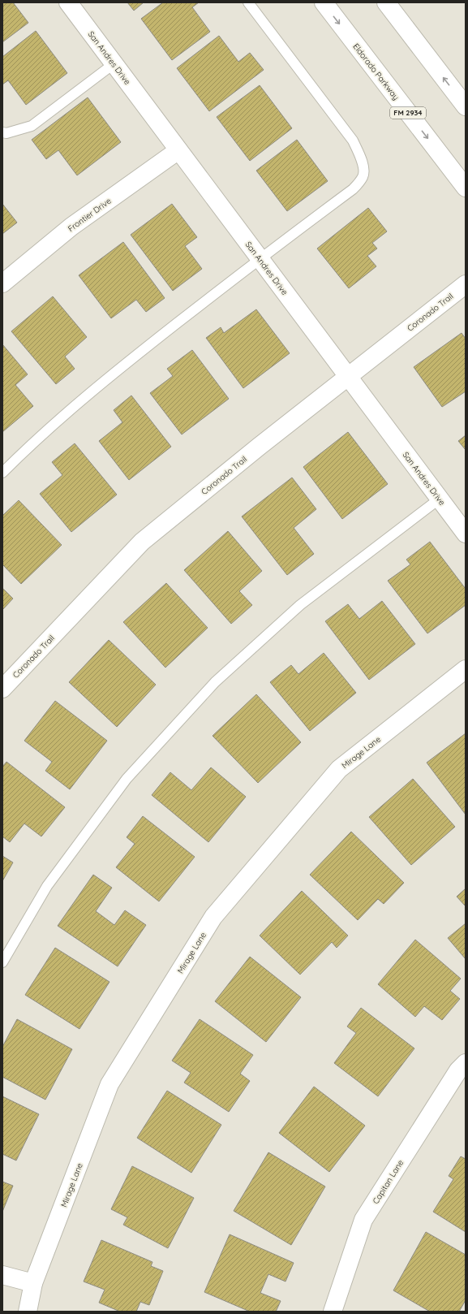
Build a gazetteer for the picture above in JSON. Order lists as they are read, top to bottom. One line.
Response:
{"streets":{"street":["San Andres Drive","Eldorado Parkway","FM 2934","Frontier Drive","Coronado Trail","Mirage Lane","Capitan Lane"]},"crossings":[["San Andres Drive","Frontier Drive"],["San Andres Drive","Coronado Trail"]]}
